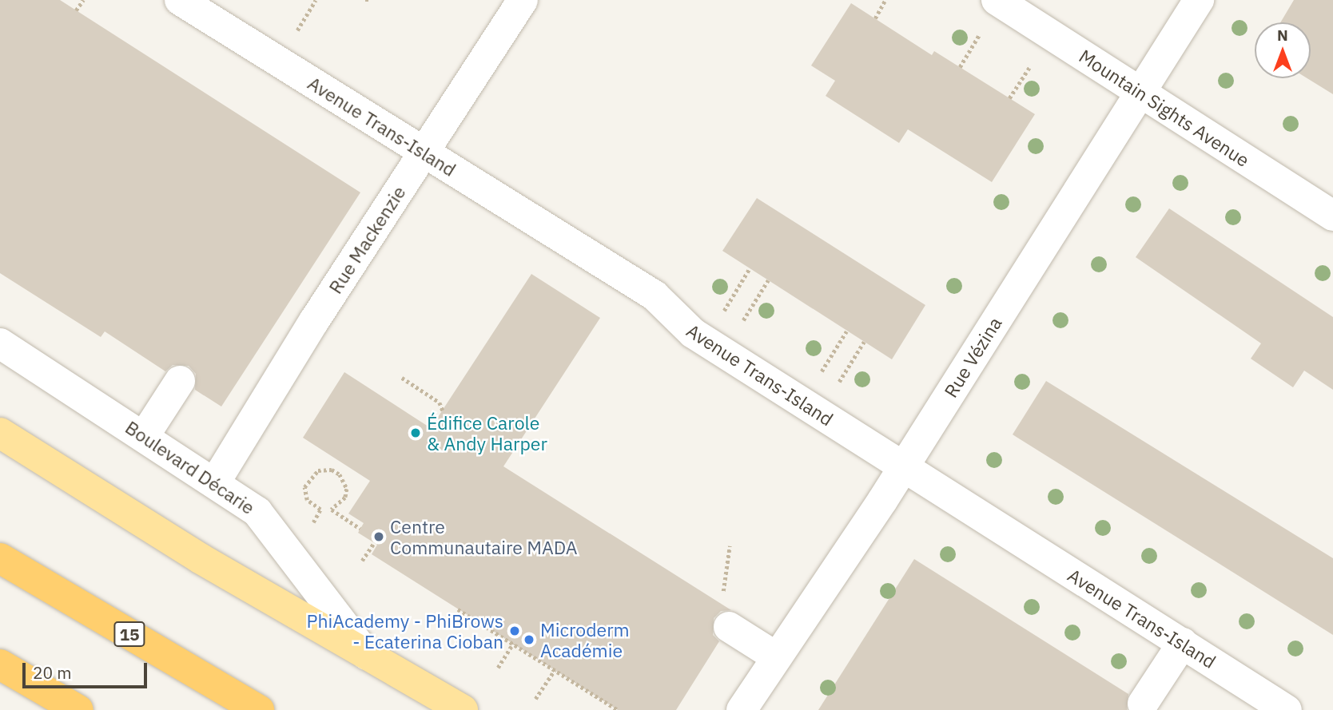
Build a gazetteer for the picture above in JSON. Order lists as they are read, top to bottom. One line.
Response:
{"streets":{"highway":["15"],"main road":["Boulevard Décarie"],"street":["Mountain Sights Avenue","Avenue Trans-Island","Rue Mackenzie","Rue Vézina"]},"crossings":[["Mountain Sights Avenue","Rue Vézina"],["Avenue Trans-Island","Rue Mackenzie"],["Avenue Trans-Island","Rue Vézina"],["Rue Mackenzie","Boulevard Décarie"]],"places":["Édifice Carole & Andy Harper","Centre Communautaire MADA","PhiAcademy - PhiBrows - Ecaterina Cioban","Microderm Académie"],"scale_bar":"20 m","north":"top"}
